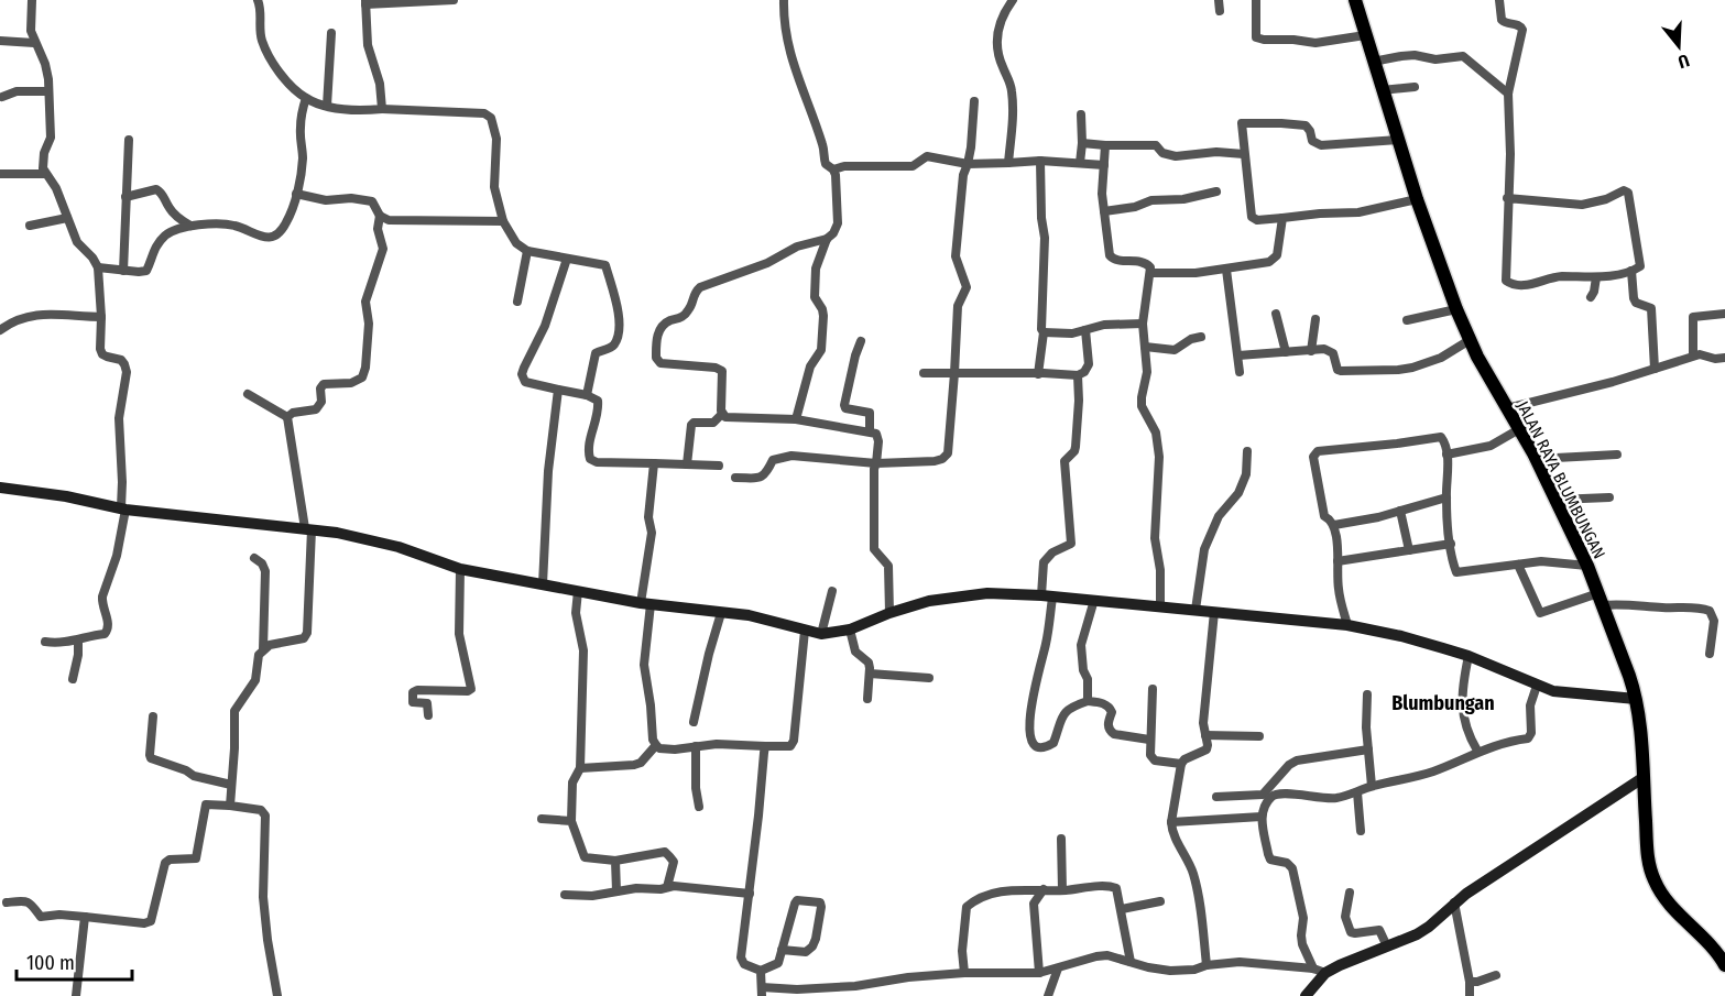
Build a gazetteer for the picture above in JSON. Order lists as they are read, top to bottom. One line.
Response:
{"streets":{"main road":["JALAN RAYA BLUMBUNGAN"]},"districts":["Blumbungan"],"scale_bar":"100 m","north":"bottom"}
